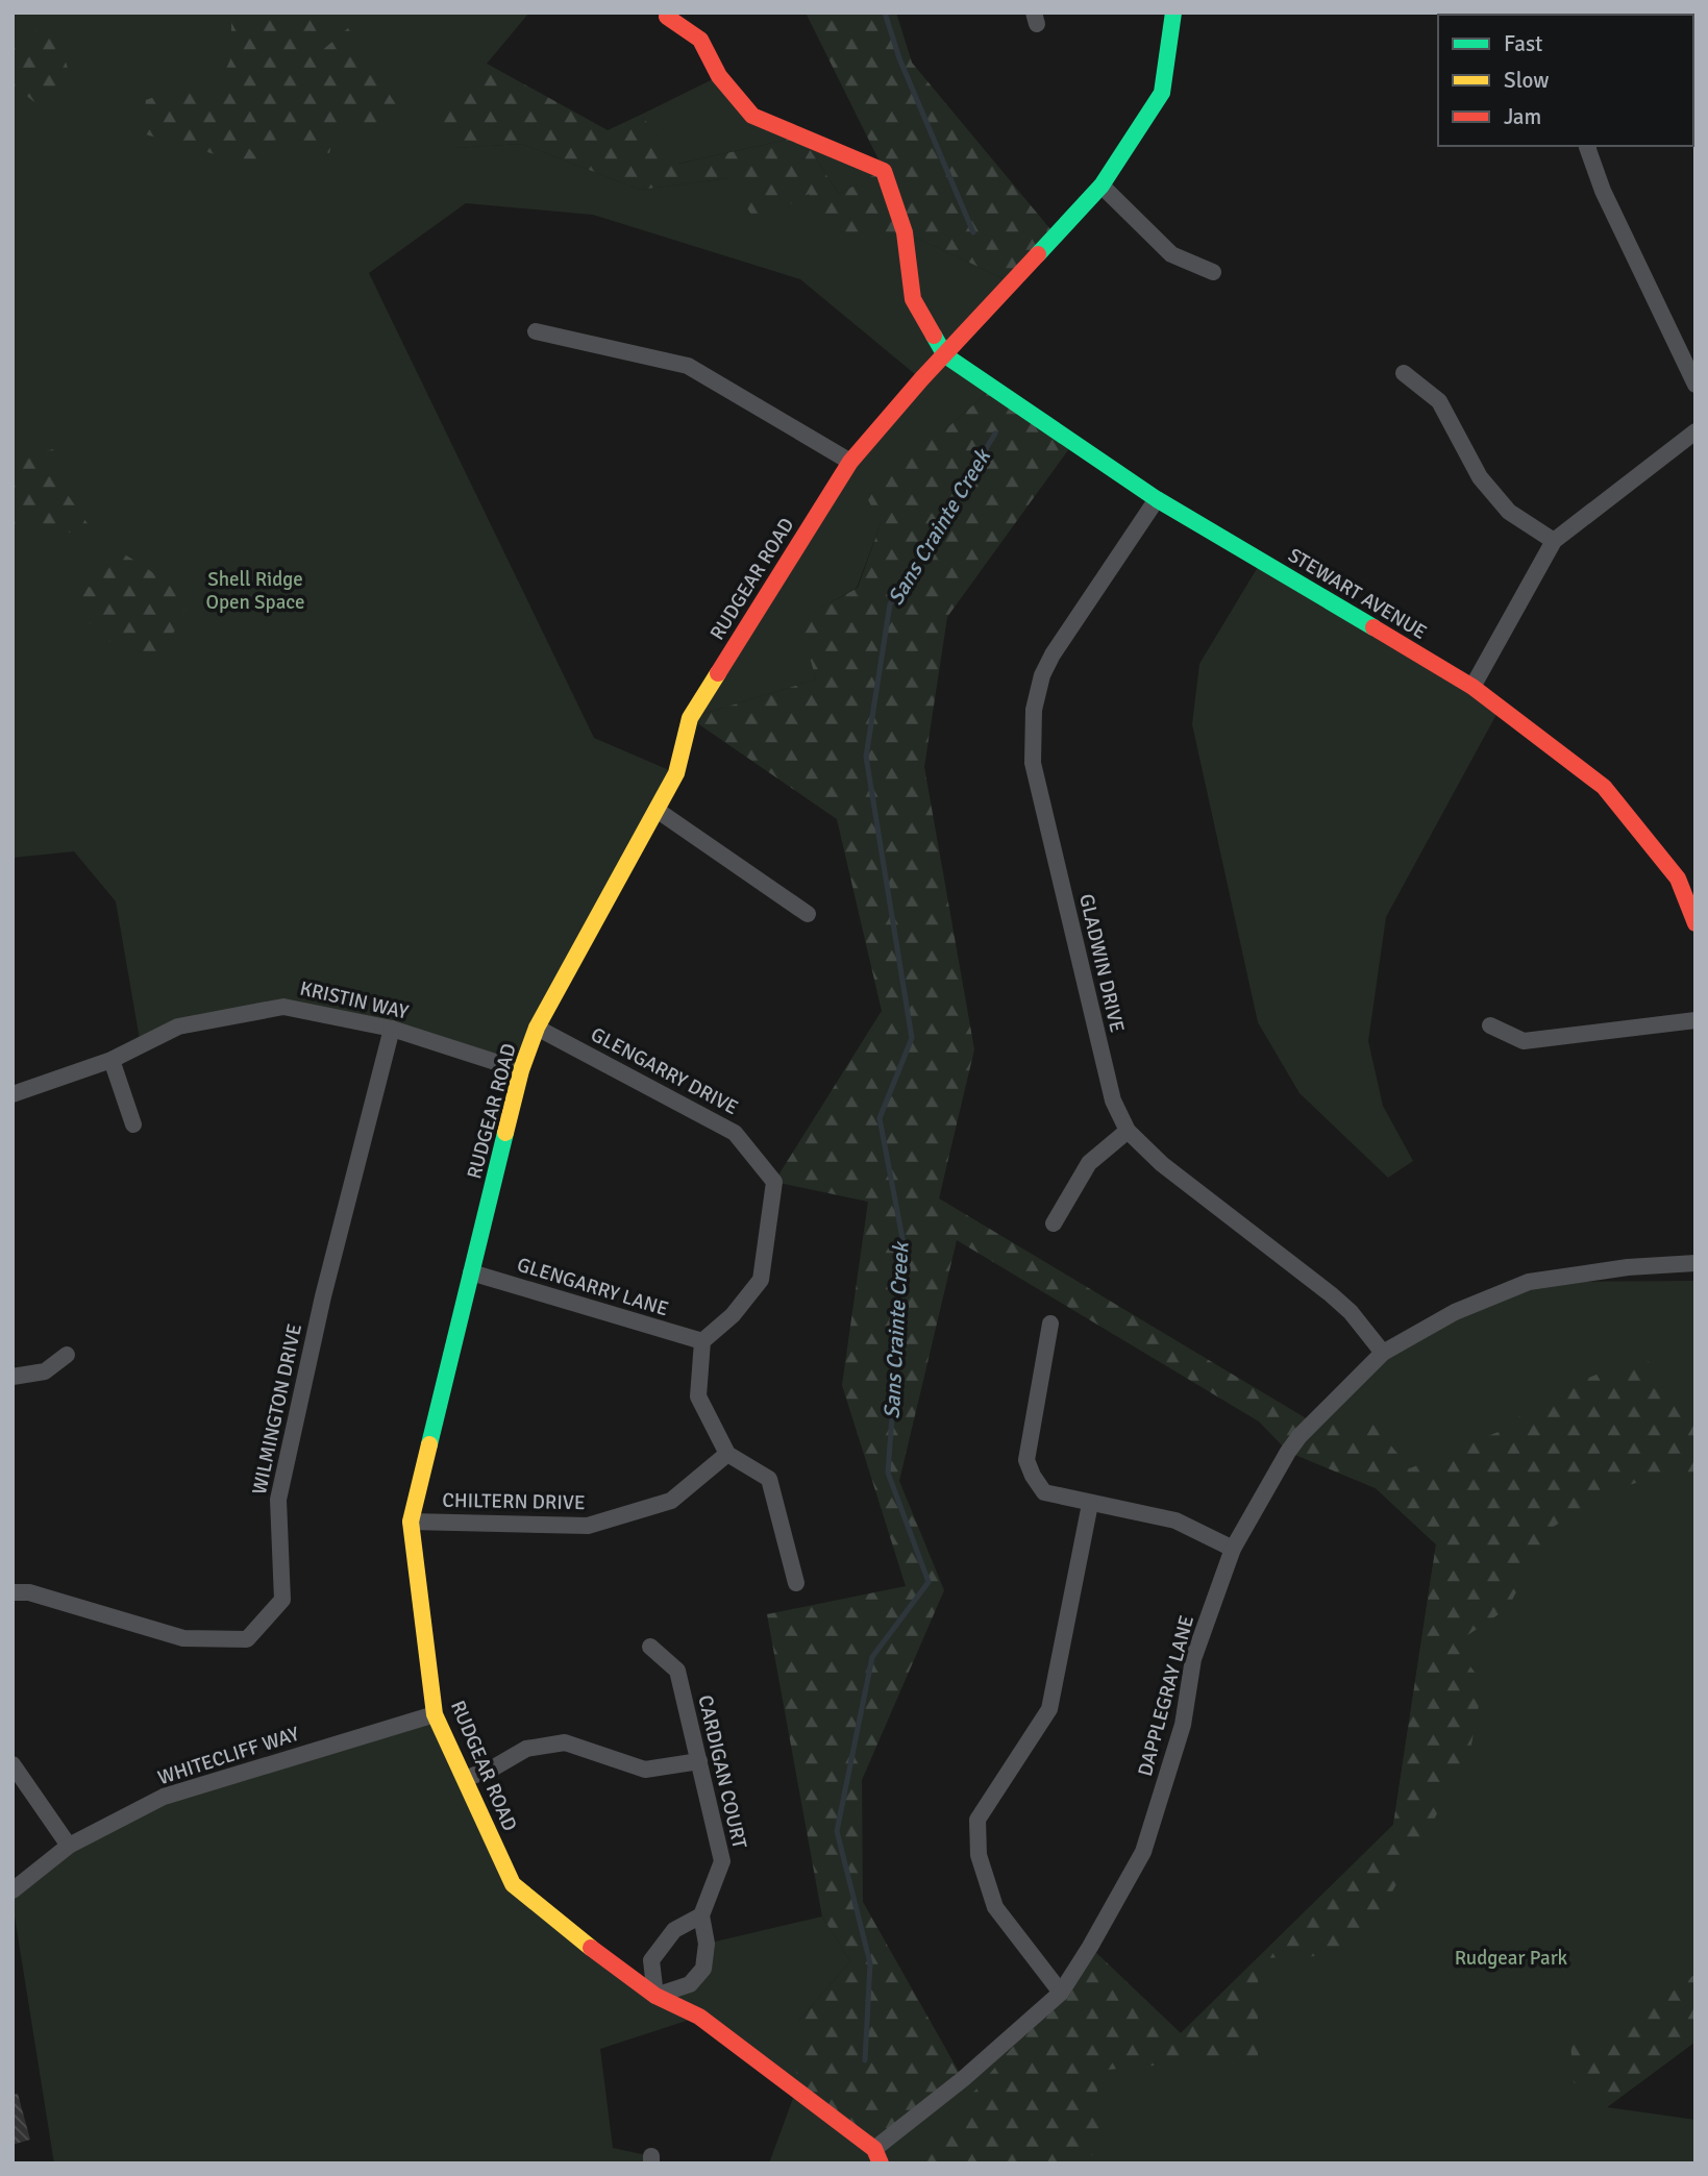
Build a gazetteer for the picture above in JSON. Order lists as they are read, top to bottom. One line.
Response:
{"streets":{"street":["RUDGEAR ROAD","STEWART AVENUE","GLADWIN DRIVE","KRISTIN WAY","GLENGARRY DRIVE","GLENGARRY LANE","WILMINGTON DRIVE","CHILTERN DRIVE","DAPPLEGRAY LANE","WHITECLIFF WAY","CARDIGAN COURT"]},"crossings":[["RUDGEAR ROAD","STEWART AVENUE"],["RUDGEAR ROAD","KRISTIN WAY"],["RUDGEAR ROAD","GLENGARRY DRIVE"],["RUDGEAR ROAD","GLENGARRY LANE"],["RUDGEAR ROAD","CHILTERN DRIVE"],["RUDGEAR ROAD","DAPPLEGRAY LANE"],["RUDGEAR ROAD","WHITECLIFF WAY"],["RUDGEAR ROAD","CARDIGAN COURT"],["STEWART AVENUE","GLADWIN DRIVE"],["GLADWIN DRIVE","DAPPLEGRAY LANE"],["KRISTIN WAY","WILMINGTON DRIVE"],["GLENGARRY DRIVE","GLENGARRY LANE"]],"water":["Sans Crainte Creek"],"parks":["Shell Ridge Open Space","Rudgear Park"],"legend":["Fast","Slow","Jam"]}
